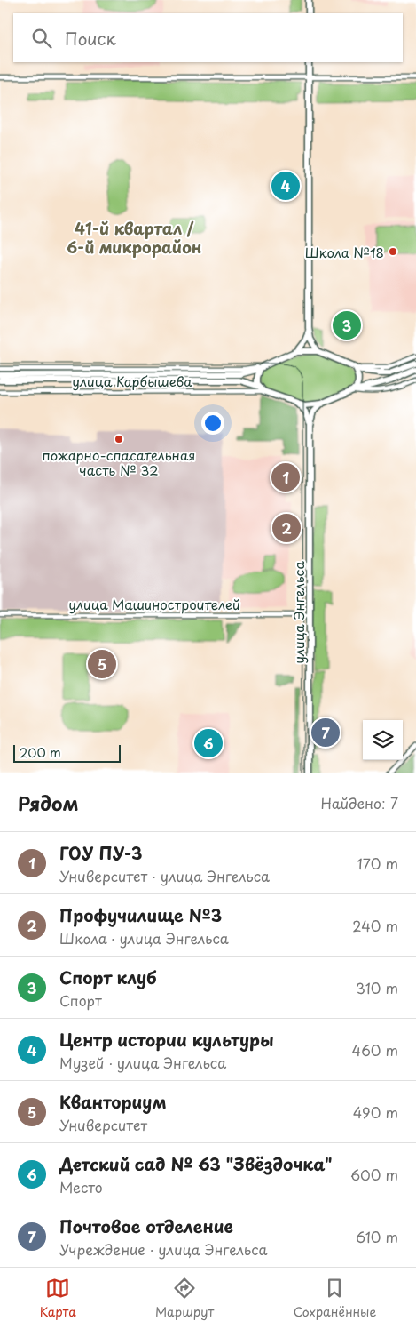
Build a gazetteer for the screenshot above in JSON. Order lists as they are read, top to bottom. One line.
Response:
{"streets":{"main road":["улица Карбышева","улица Энгельса"],"street":["улица Машиностроителей"]},"crossings":[["улица Карбышева","улица Энгельса"],["улица Машиностроителей","улица Энгельса"]],"districts":["41-й квартал / 6-й микрорайон"],"places":["Школа №18","пожарно-спасательная часть № 32"],"scale_bar":"200 m","page":{"search":"Поиск","pins":["4","3","1","2","5","7","6"],"scale":"200 m","heading":["Рядом","Найдено: 7"],"list":[{"mark":"1","name":"ГОУ ПУ-3","note":"Университет · улица Энгельса","value":"170 m"},{"mark":"2","name":"Профучилище №3","note":"Школа · улица Энгельса","value":"240 m"},{"mark":"3","name":"Спорт клуб","note":"Спорт","value":"310 m"},{"mark":"4","name":"Центр истории культуры","note":"Музей · улица Энгельса","value":"460 m"},{"mark":"5","name":"Кванториум","note":"Университет","value":"490 m"},{"mark":"6","name":"Детский сад № 63 \"Звёздочка\"","note":"Место","value":"600 m"},{"mark":"7","name":"Почтовое отделение","note":"Учреждение · улица Энгельса","value":"610 m"}],"nav":["Карта","Маршрут","Сохранённые"]}}
